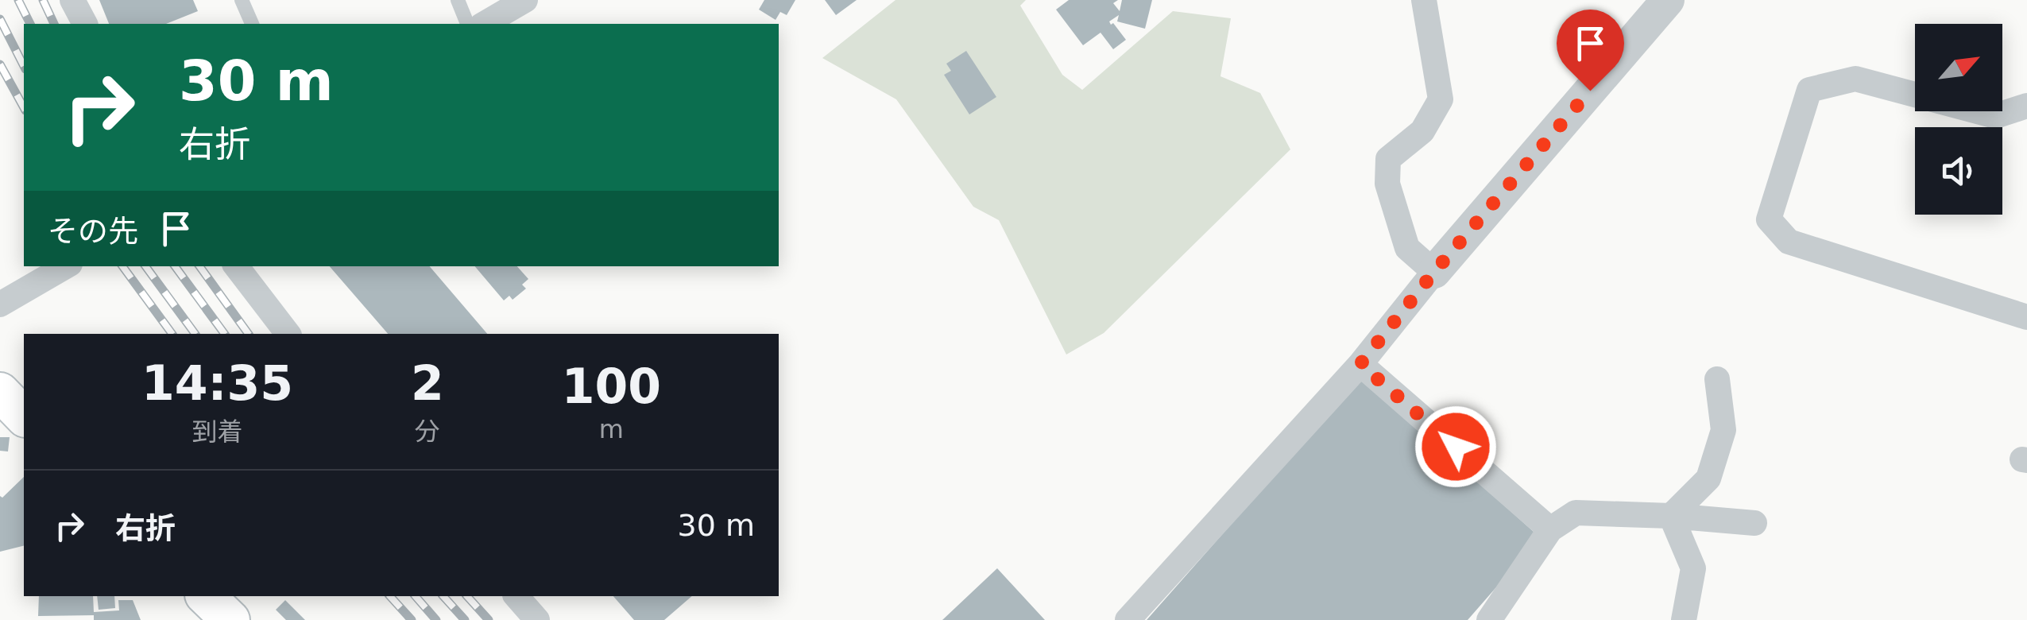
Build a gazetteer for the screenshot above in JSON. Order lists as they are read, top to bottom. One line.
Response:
{"north":"top right","page":{"turn":["30 m","右折"],"then":"その先","eta":["14:35","到着","2","分","100","m"],"list":[{"name":"右折","value":"30 m"}]}}
